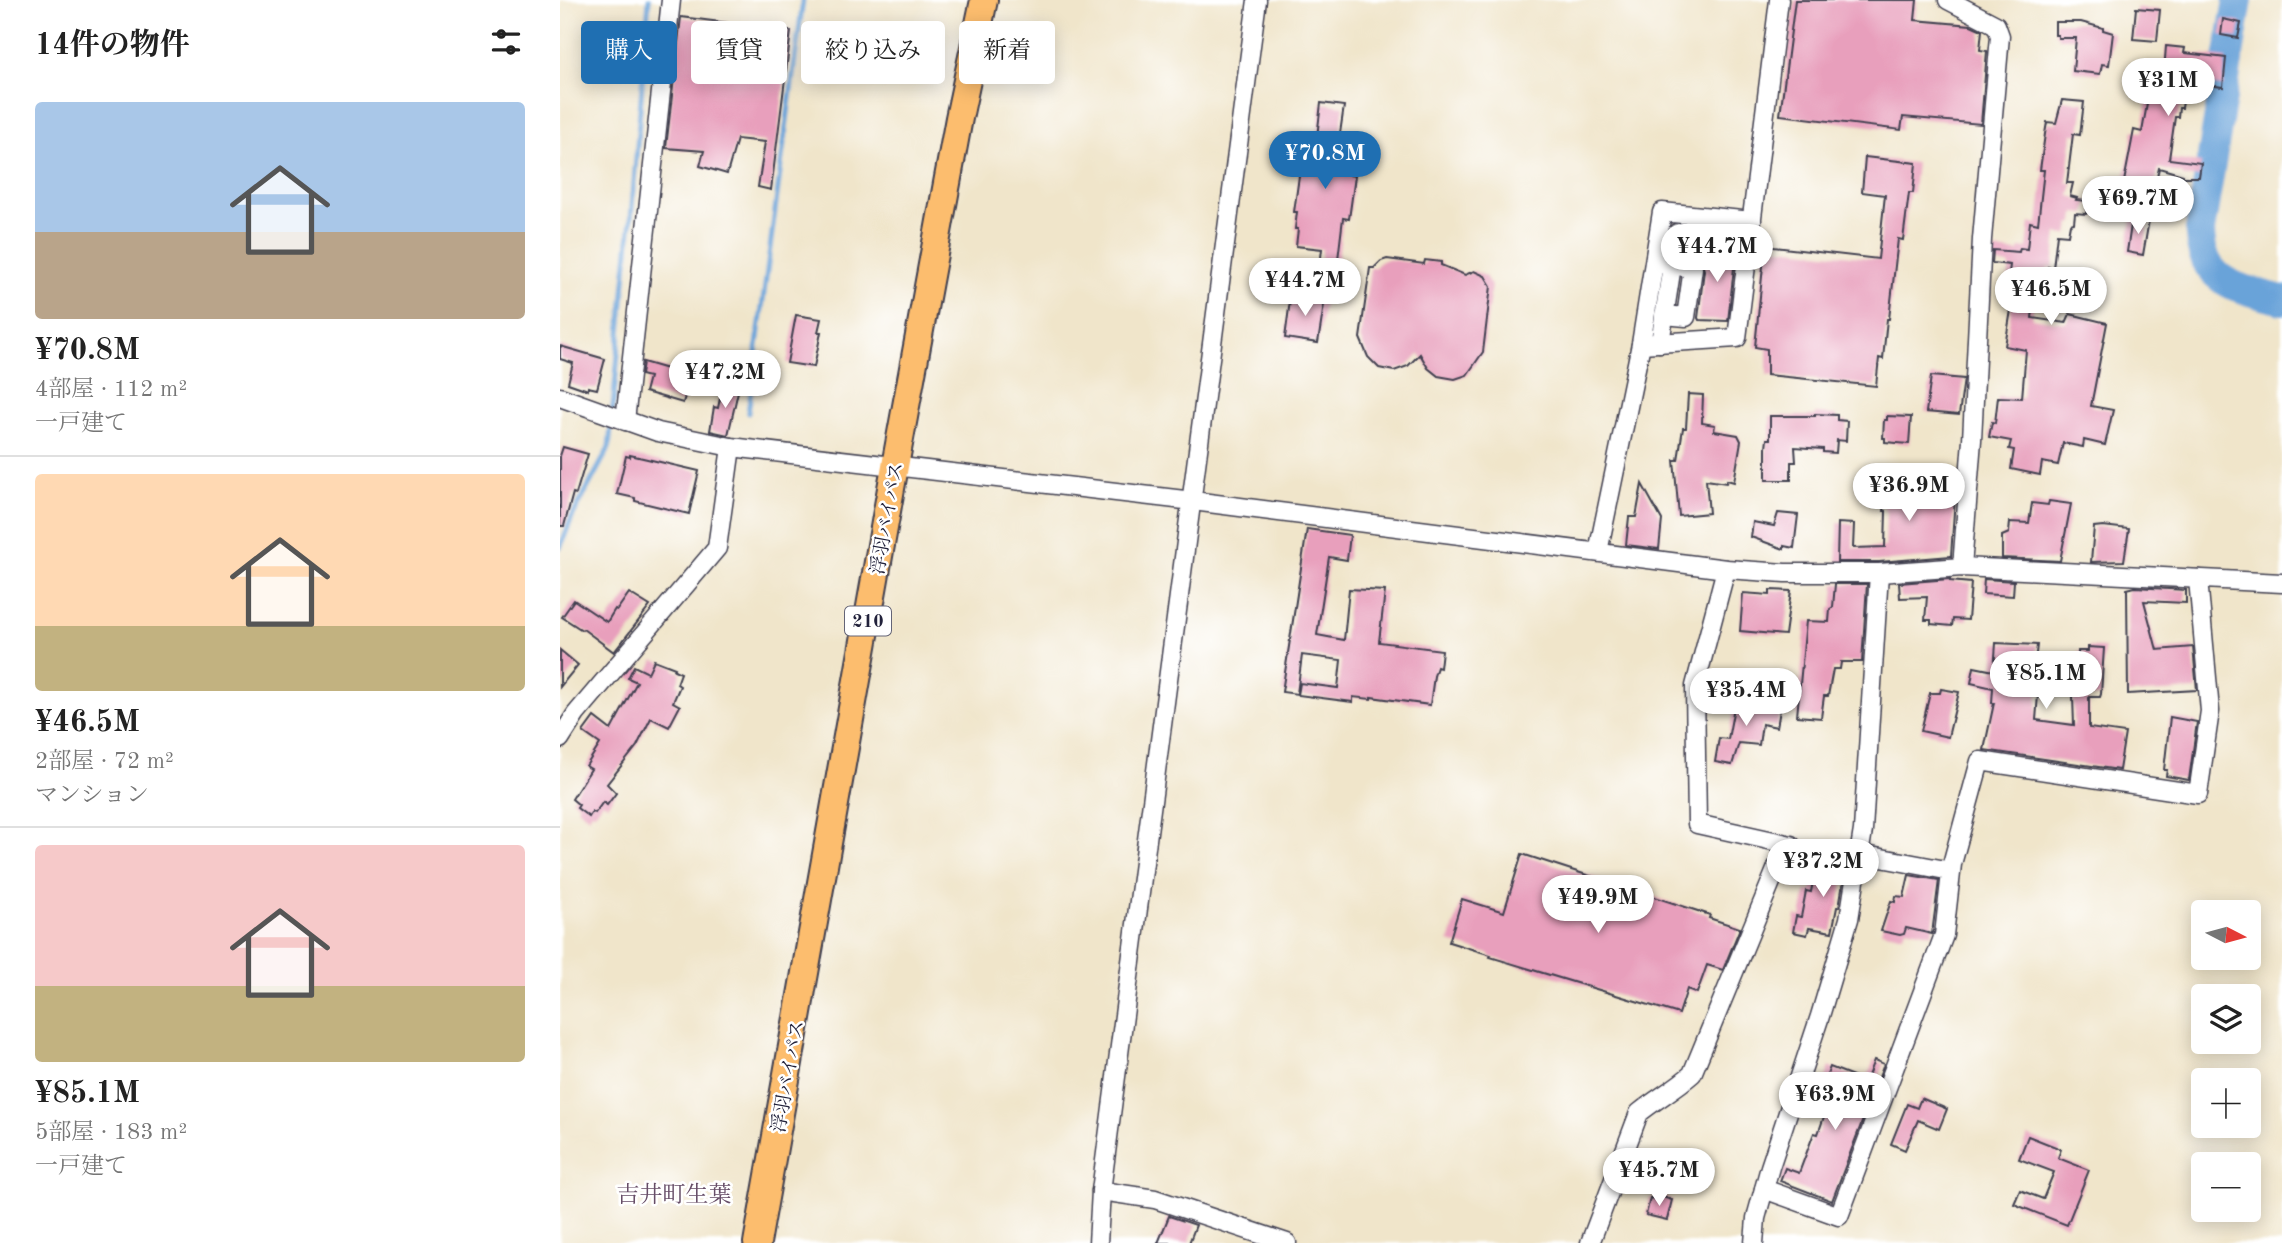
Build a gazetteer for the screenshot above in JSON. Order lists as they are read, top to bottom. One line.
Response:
{"streets":{"highway":["浮羽バイパス","210"]},"districts":["吉井町生葉"],"north":"right","page":{"heading":"14件の物件","chip":["購入","賃貸","絞り込み","新着"],"price":["¥31M","¥70.8M","¥69.7M","¥44.7M","¥44.7M","¥46.5M","¥47.2M","¥36.9M","¥85.1M","¥35.4M","¥37.2M","¥49.9M","¥63.9M","¥45.7M"],"list":[{"name":"¥70.8M","note":"4部屋 · 112 m² · 一戸建て"},{"name":"¥46.5M","note":"2部屋 · 72 m² · マンション"},{"name":"¥85.1M","note":"5部屋 · 183 m² · 一戸建て"}],"map_buttons":["+","−"]}}
